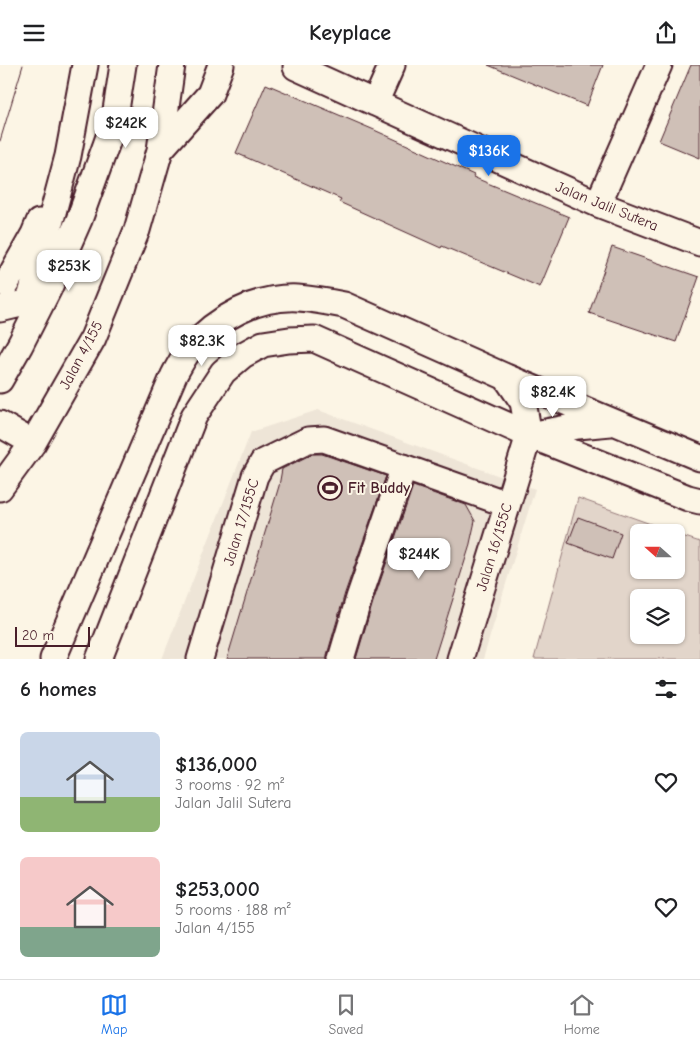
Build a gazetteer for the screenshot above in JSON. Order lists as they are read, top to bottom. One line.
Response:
{"streets":{"street":["Jalan Jalil Sutera","Jalan 4/155","Jalan 17/155C","Jalan 16/155C"]},"crossings":[["Jalan 17/155C","Jalan 16/155C"]],"places":{"sports":["Fit Buddy"]},"scale_bar":"20 m","north":"left","page":{"header":"Keyplace","price":["$242K","$136K","$253K","$82.3K","$82.4K","$244K"],"scale":"20 m","heading":"6 homes","list":[{"name":"$136,000","note":"3 rooms · 92 m² · Jalan Jalil Sutera"},{"name":"$253,000","note":"5 rooms · 188 m² · Jalan 4/155"}],"tabs":["Map","Saved","Home"]}}
